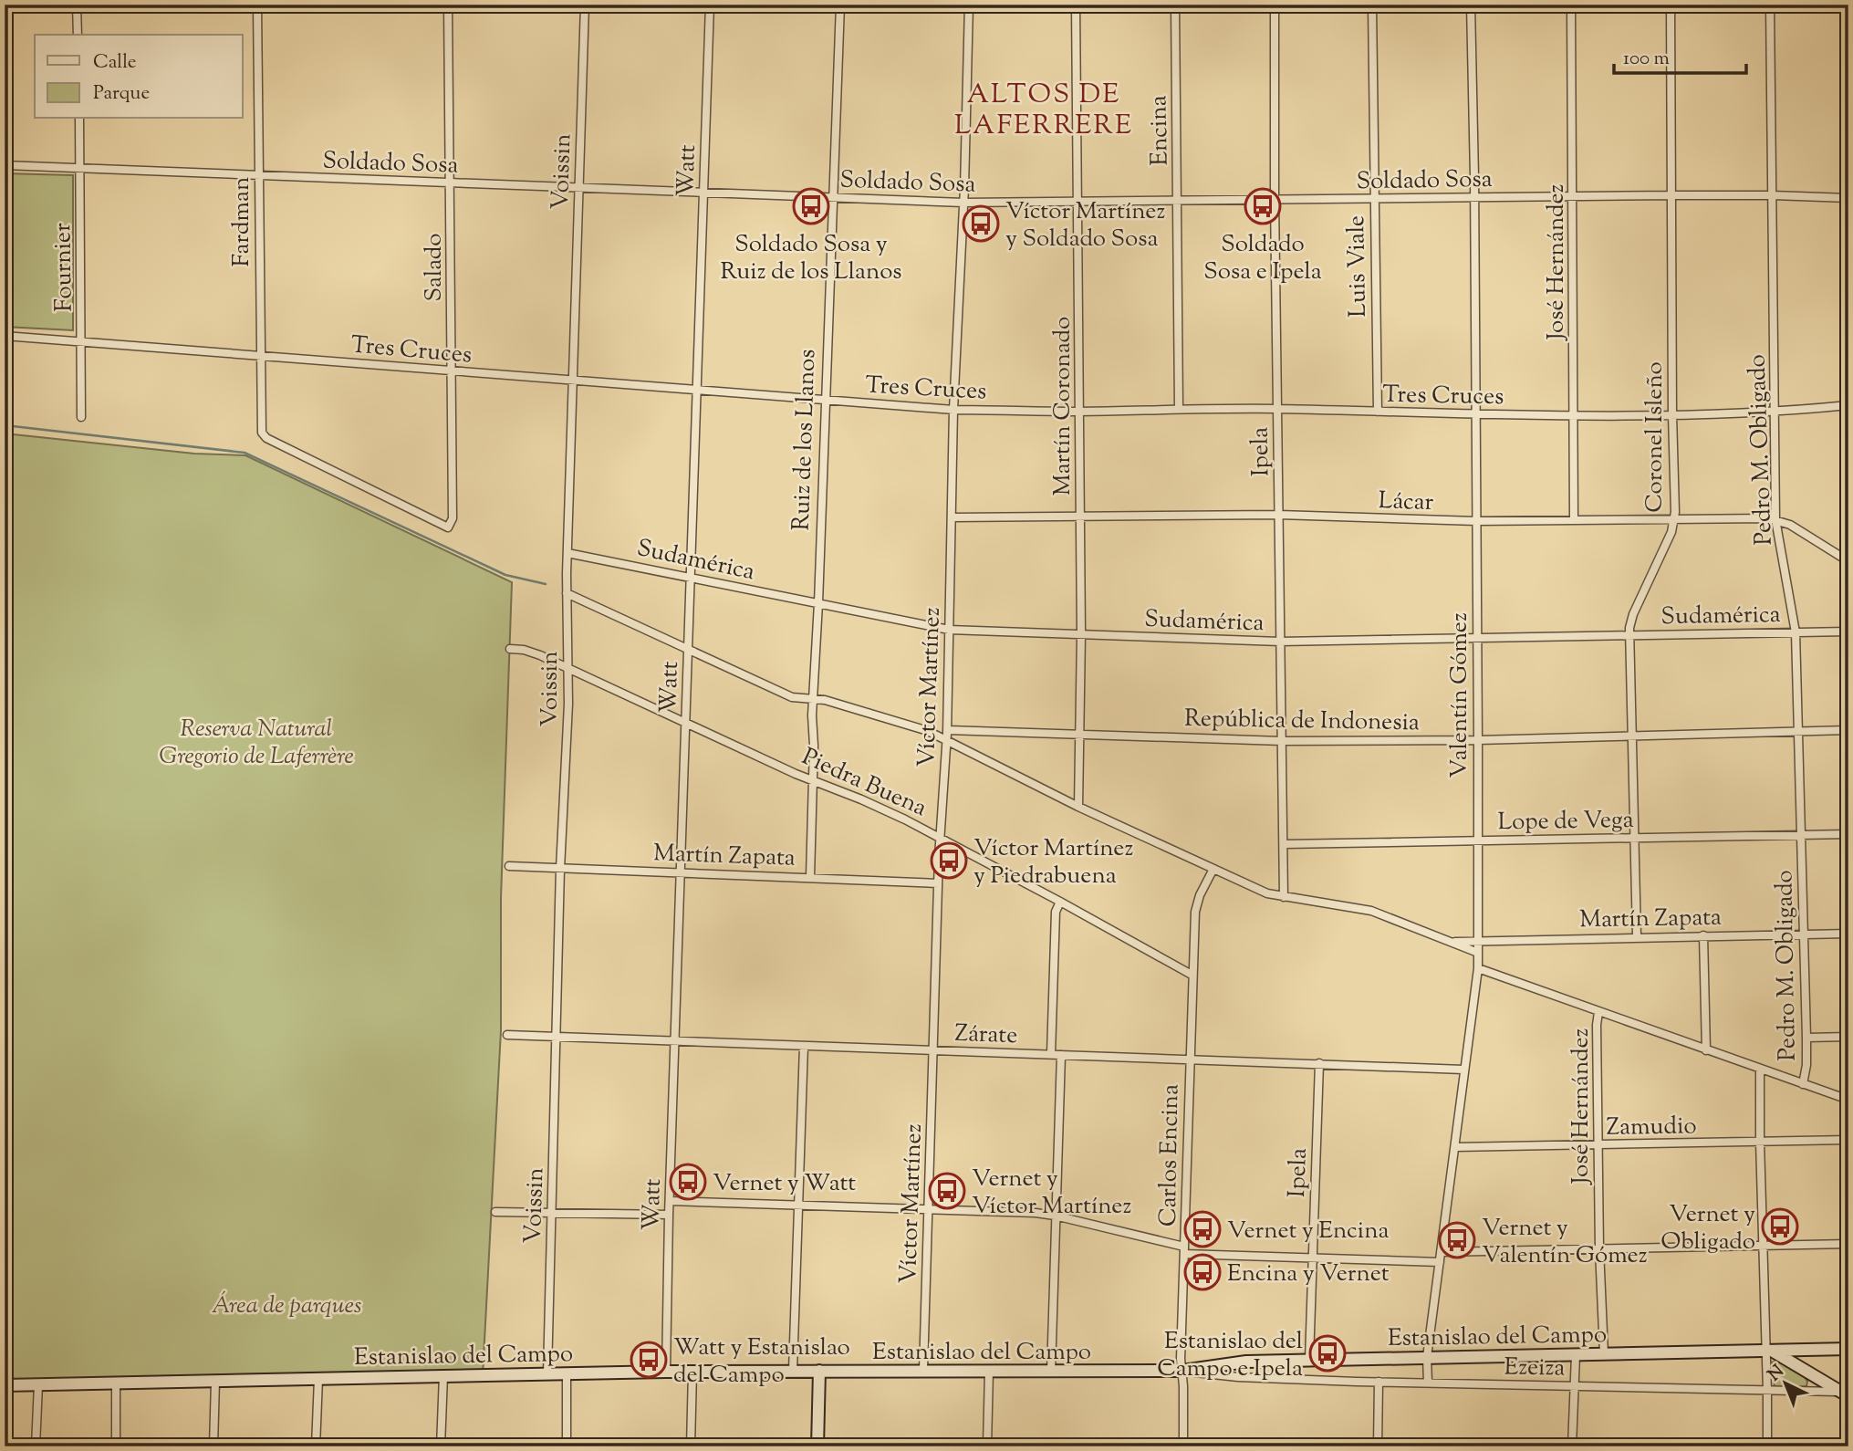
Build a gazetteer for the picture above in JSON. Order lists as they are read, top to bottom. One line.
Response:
{"streets":{"street":["Encina","Soldado Sosa","Watt","Voissin","Fardman","José Hernández","Luis Viale","Fournier","Salado","Tres Cruces","Martín Coronado","Coronel Isleño","Ruiz de los Llanos","Pedro M. Obligado","Ipela","Lácar","Sudamérica","Víctor Martínez","Valentín Gómez","República de Indonesia","Piedra Buena","Lope de Vega","Martín Zapata","Zárate","Zamudio","Carlos Encina","Estanislao del Campo","Ezeiza"]},"crossings":[["Encina","Soldado Sosa"],["Encina","Tres Cruces"],["Soldado Sosa","Watt"],["Soldado Sosa","Voissin"],["Soldado Sosa","Fardman"],["Soldado Sosa","José Hernández"],["Soldado Sosa","Luis Viale"],["Soldado Sosa","Fournier"],["Soldado Sosa","Salado"],["Soldado Sosa","Martín Coronado"],["Soldado Sosa","Coronel Isleño"],["Soldado Sosa","Ruiz de los Llanos"],["Soldado Sosa","Pedro M. Obligado"],["Soldado Sosa","Ipela"],["Soldado Sosa","Víctor Martínez"],["Soldado Sosa","Valentín Gómez"],["Watt","Tres Cruces"],["Watt","Sudamérica"],["Watt","Piedra Buena"],["Watt","Martín Zapata"],["Watt","Zárate"],["Watt","Estanislao del Campo"],["Voissin","Tres Cruces"],["Voissin","Sudamérica"],["Voissin","Piedra Buena"],["Voissin","Martín Zapata"],["Voissin","Zárate"],["Voissin","Estanislao del Campo"],["Fardman","Salado"],["Fardman","Tres Cruces"],["José Hernández","Tres Cruces"],["José Hernández","Lácar"],["José Hernández","Zamudio"],["José Hernández","Estanislao del Campo"],["Luis Viale","Tres Cruces"],["Fournier","Tres Cruces"],["Salado","Tres Cruces"],["Tres Cruces","Martín Coronado"],["Tres Cruces","Coronel Isleño"],["Tres Cruces","Ruiz de los Llanos"],["Tres Cruces","Pedro M. Obligado"],["Tres Cruces","Ipela"],["Tres Cruces","Víctor Martínez"],["Tres Cruces","Valentín Gómez"],["Martín Coronado","Lácar"],["Martín Coronado","Sudamérica"],["Martín Coronado","República de Indonesia"],["Coronel Isleño","Lácar"],["Coronel Isleño","Sudamérica"],["Coronel Isleño","República de Indonesia"],["Coronel Isleño","Lope de Vega"],["Coronel Isleño","Martín Zapata"],["Ruiz de los Llanos","Sudamérica"],["Ruiz de los Llanos","Piedra Buena"],["Ruiz de los Llanos","Martín Zapata"],["Pedro M. Obligado","Lácar"],["Pedro M. Obligado","Sudamérica"],["Pedro M. Obligado","República de Indonesia"],["Pedro M. Obligado","Lope de Vega"],["Pedro M. Obligado","Martín Zapata"],["Ipela","Lácar"],["Ipela","Sudamérica"],["Ipela","República de Indonesia"],["Ipela","Lope de Vega"],["Ipela","Zárate"],["Ipela","Estanislao del Campo"],["Lácar","Víctor Martínez"],["Lácar","Valentín Gómez"],["Sudamérica","Víctor Martínez"],["Sudamérica","Valentín Gómez"],["Víctor Martínez","República de Indonesia"],["Víctor Martínez","Piedra Buena"],["Víctor Martínez","Martín Zapata"],["Víctor Martínez","Zárate"],["Víctor Martínez","Estanislao del Campo"],["Valentín Gómez","República de Indonesia"],["Valentín Gómez","Lope de Vega"],["Valentín Gómez","Martín Zapata"],["Valentín Gómez","Zárate"],["Valentín Gómez","Zamudio"],["Valentín Gómez","Estanislao del Campo"],["Valentín Gómez","Ezeiza"],["Piedra Buena","Carlos Encina"],["Zárate","Carlos Encina"],["Carlos Encina","Estanislao del Campo"],["Carlos Encina","Ezeiza"],["Estanislao del Campo","Ezeiza"]],"districts":["ALTOS DE LAFERRERE"],"parks":["Reserva Natural Gregorio de Laferrère","Área de parques"],"places":{"bus stop":["Soldado Sosa y Ruiz de los Llanos","Soldado Sosa e Ipela","Víctor Martínez y Soldado Sosa","Víctor Martínez y Piedrabuena","Vernet y Watt","Vernet y Víctor Martínez","Vernet y Obligado","Vernet y Encina","Vernet y Valentín Gómez","Encina y Vernet","Estanislao del Campo e Ipela","Watt y Estanislao del Campo"]},"legend":["Calle","Parque"],"scale_bar":"100 m","north":"top left"}
